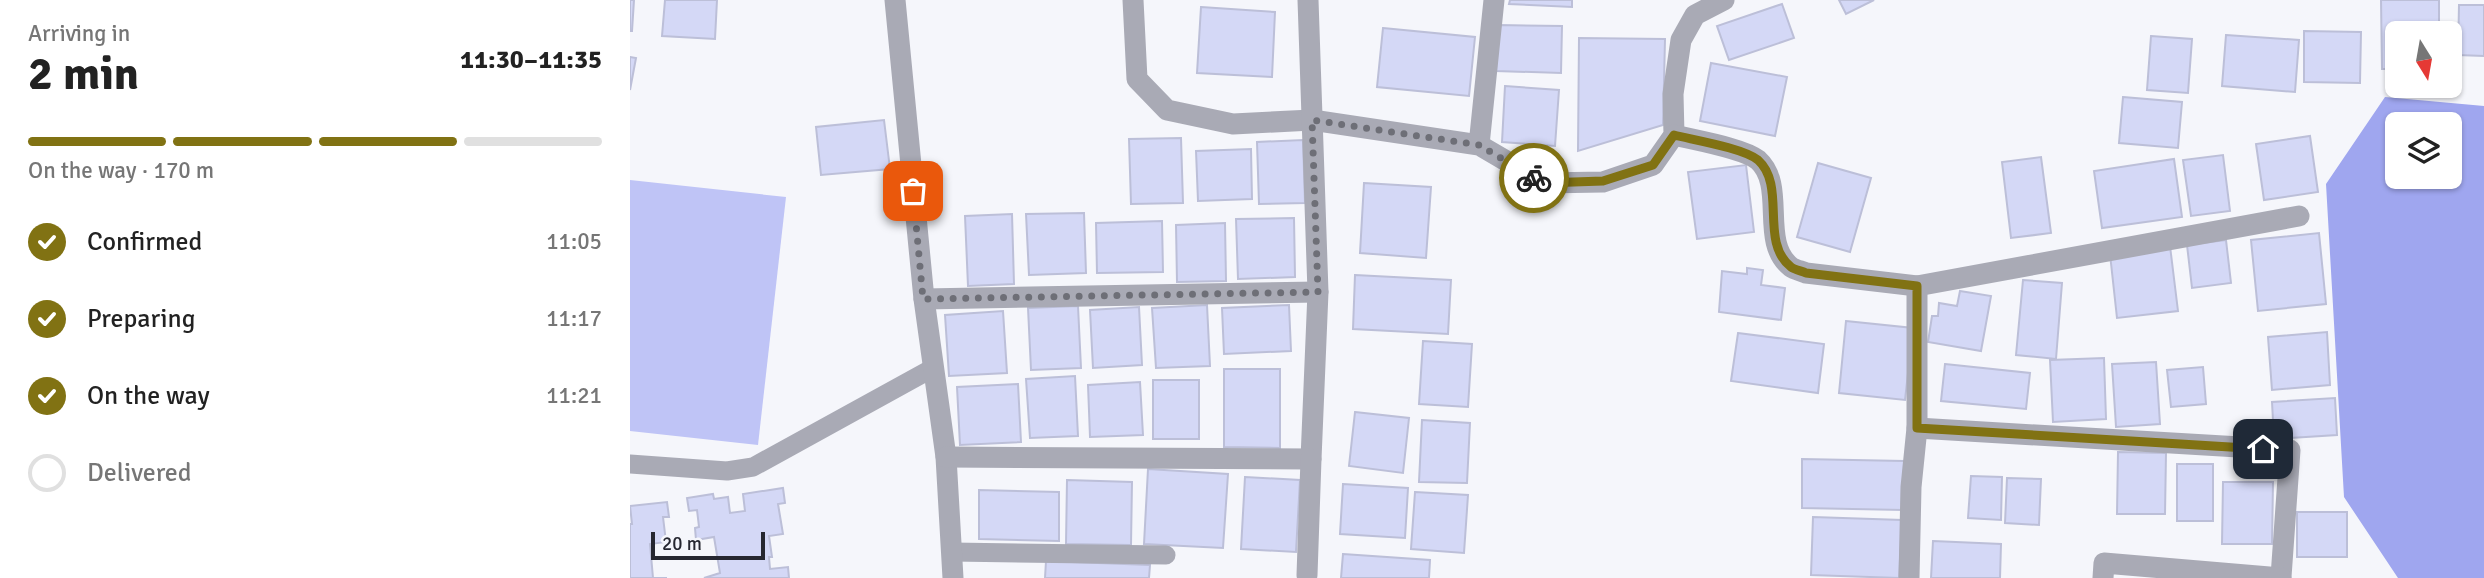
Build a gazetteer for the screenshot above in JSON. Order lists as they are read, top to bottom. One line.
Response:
{"scale_bar":"20 m","north":"bottom","page":{"heading":["2 min","Arriving in","11:30–11:35"],"bar":"On the way · 170 m","list":[["Confirmed","11:05"],["Preparing","11:17"],["On the way","11:21"],"Delivered"],"scale":"20 m"}}
